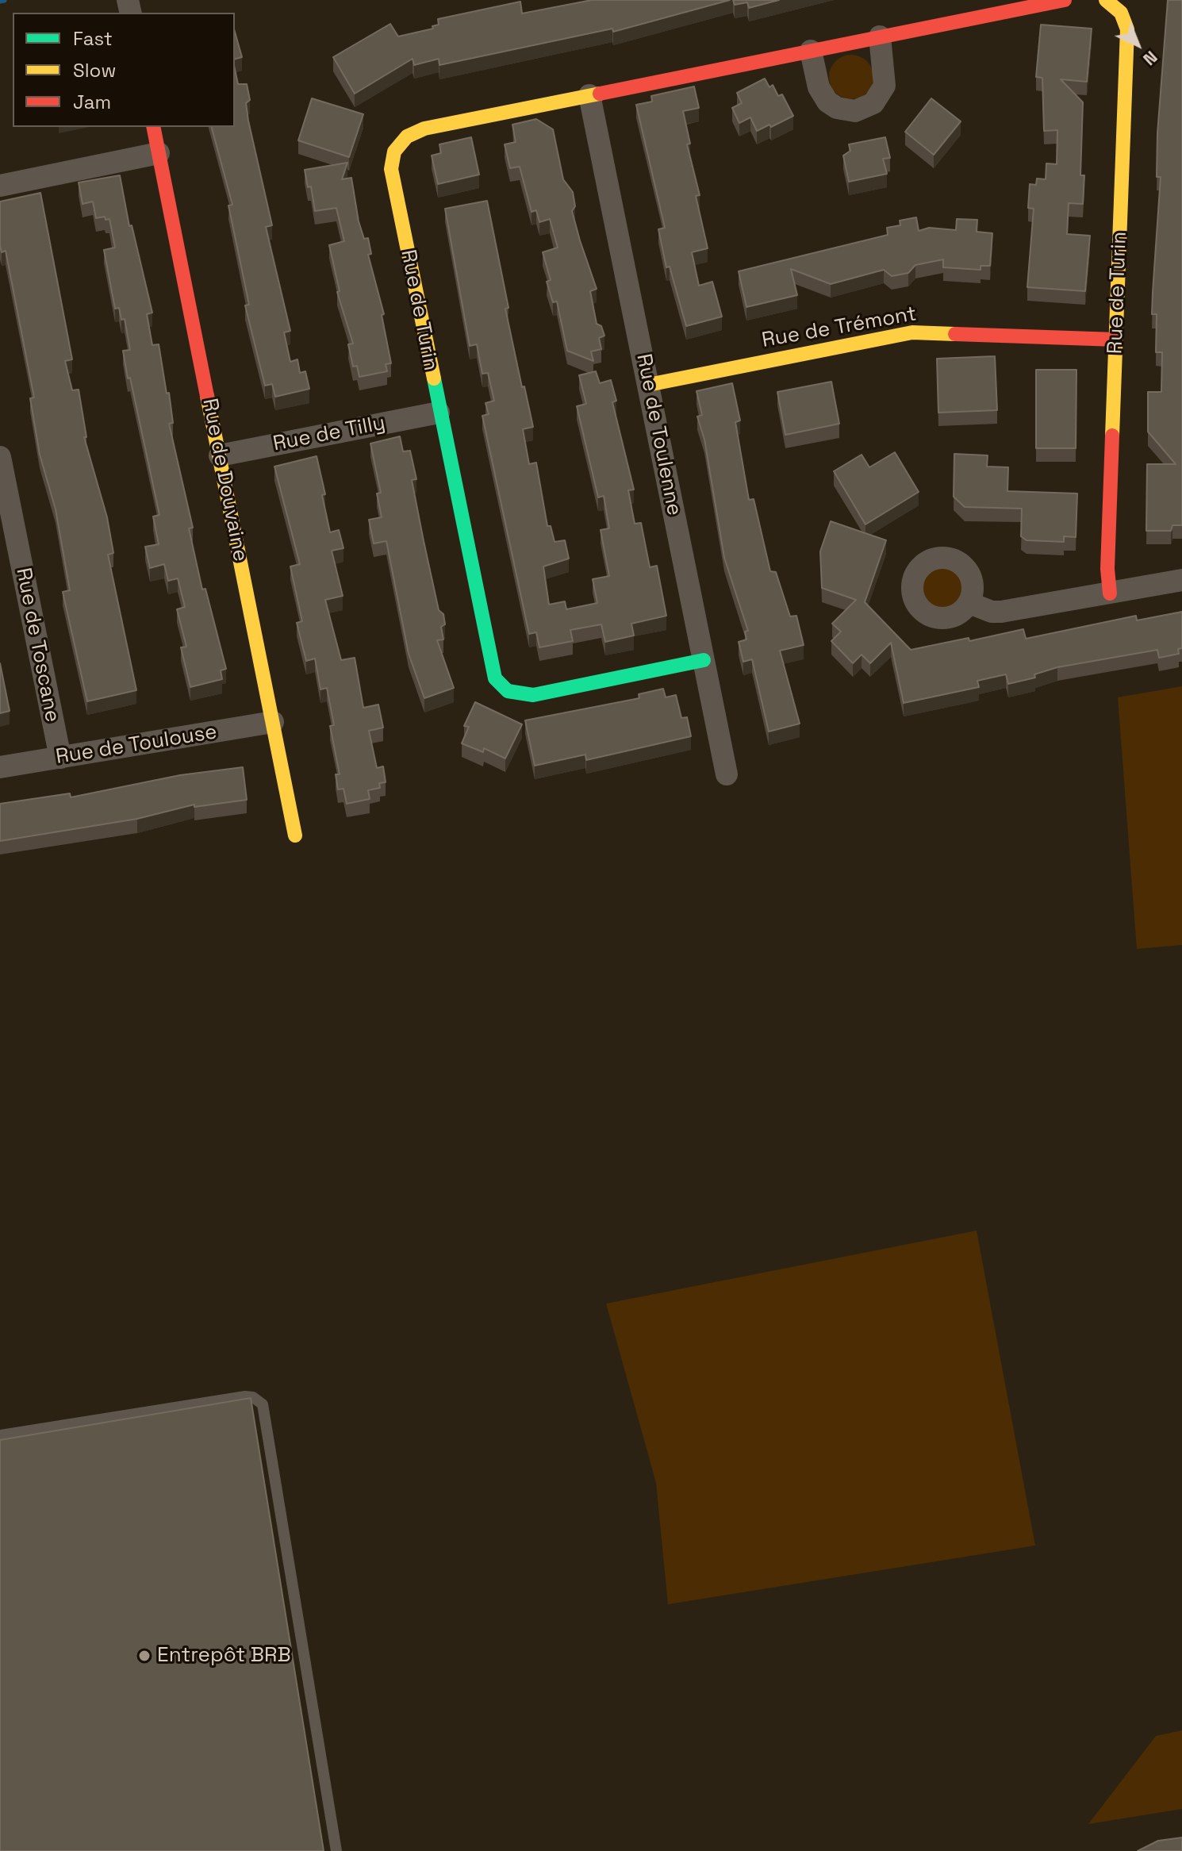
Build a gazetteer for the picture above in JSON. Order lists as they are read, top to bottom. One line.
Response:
{"streets":{"street":["Rue de Turin","Rue de Trémont","Rue de Tilly","Rue de Toulenne","Rue de Douvaine","Rue de Toscane","Rue de Toulouse"]},"crossings":[["Rue de Turin","Rue de Trémont"],["Rue de Turin","Rue de Tilly"],["Rue de Turin","Rue de Toulenne"],["Rue de Trémont","Rue de Toulenne"],["Rue de Tilly","Rue de Douvaine"],["Rue de Douvaine","Rue de Toulouse"],["Rue de Toscane","Rue de Toulouse"]],"places":["Entrepôt BRB"],"legend":["Fast","Slow","Jam"],"north":"bottom right"}
